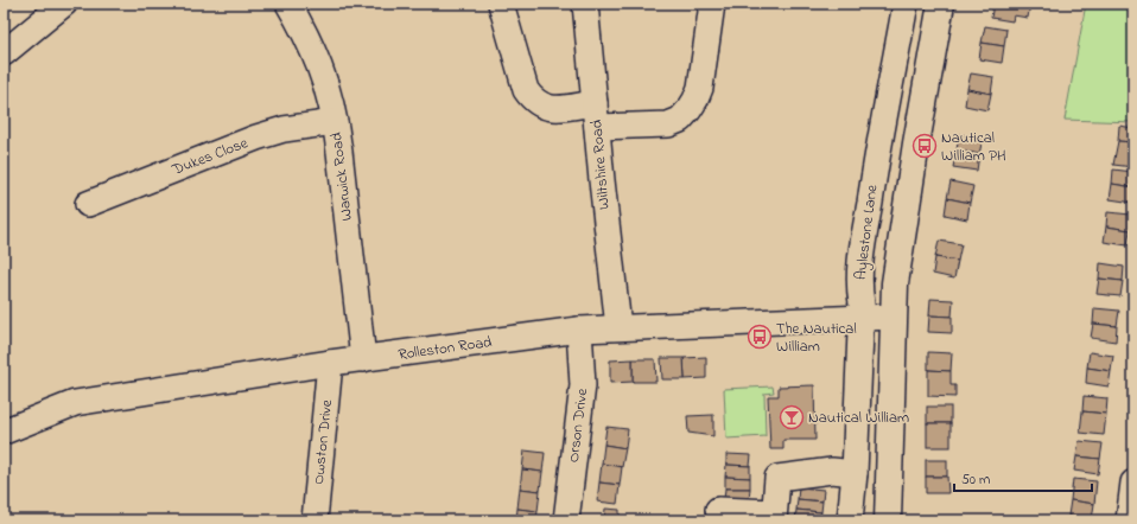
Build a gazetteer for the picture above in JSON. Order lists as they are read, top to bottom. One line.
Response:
{"streets":{"street":["Dukes Close","Wiltshire Road","Warwick Road","Aylestone Lane","Rolleston Road","Orson Drive","Owston Drive"]},"crossings":[["Dukes Close","Warwick Road"],["Wiltshire Road","Rolleston Road"],["Warwick Road","Rolleston Road"],["Aylestone Lane","Rolleston Road"],["Rolleston Road","Orson Drive"],["Rolleston Road","Owston Drive"]],"places":{"bus stop":["Nautical William PH","The Nautical William"],"bar":["Nautical William"]},"scale_bar":"50 m"}
